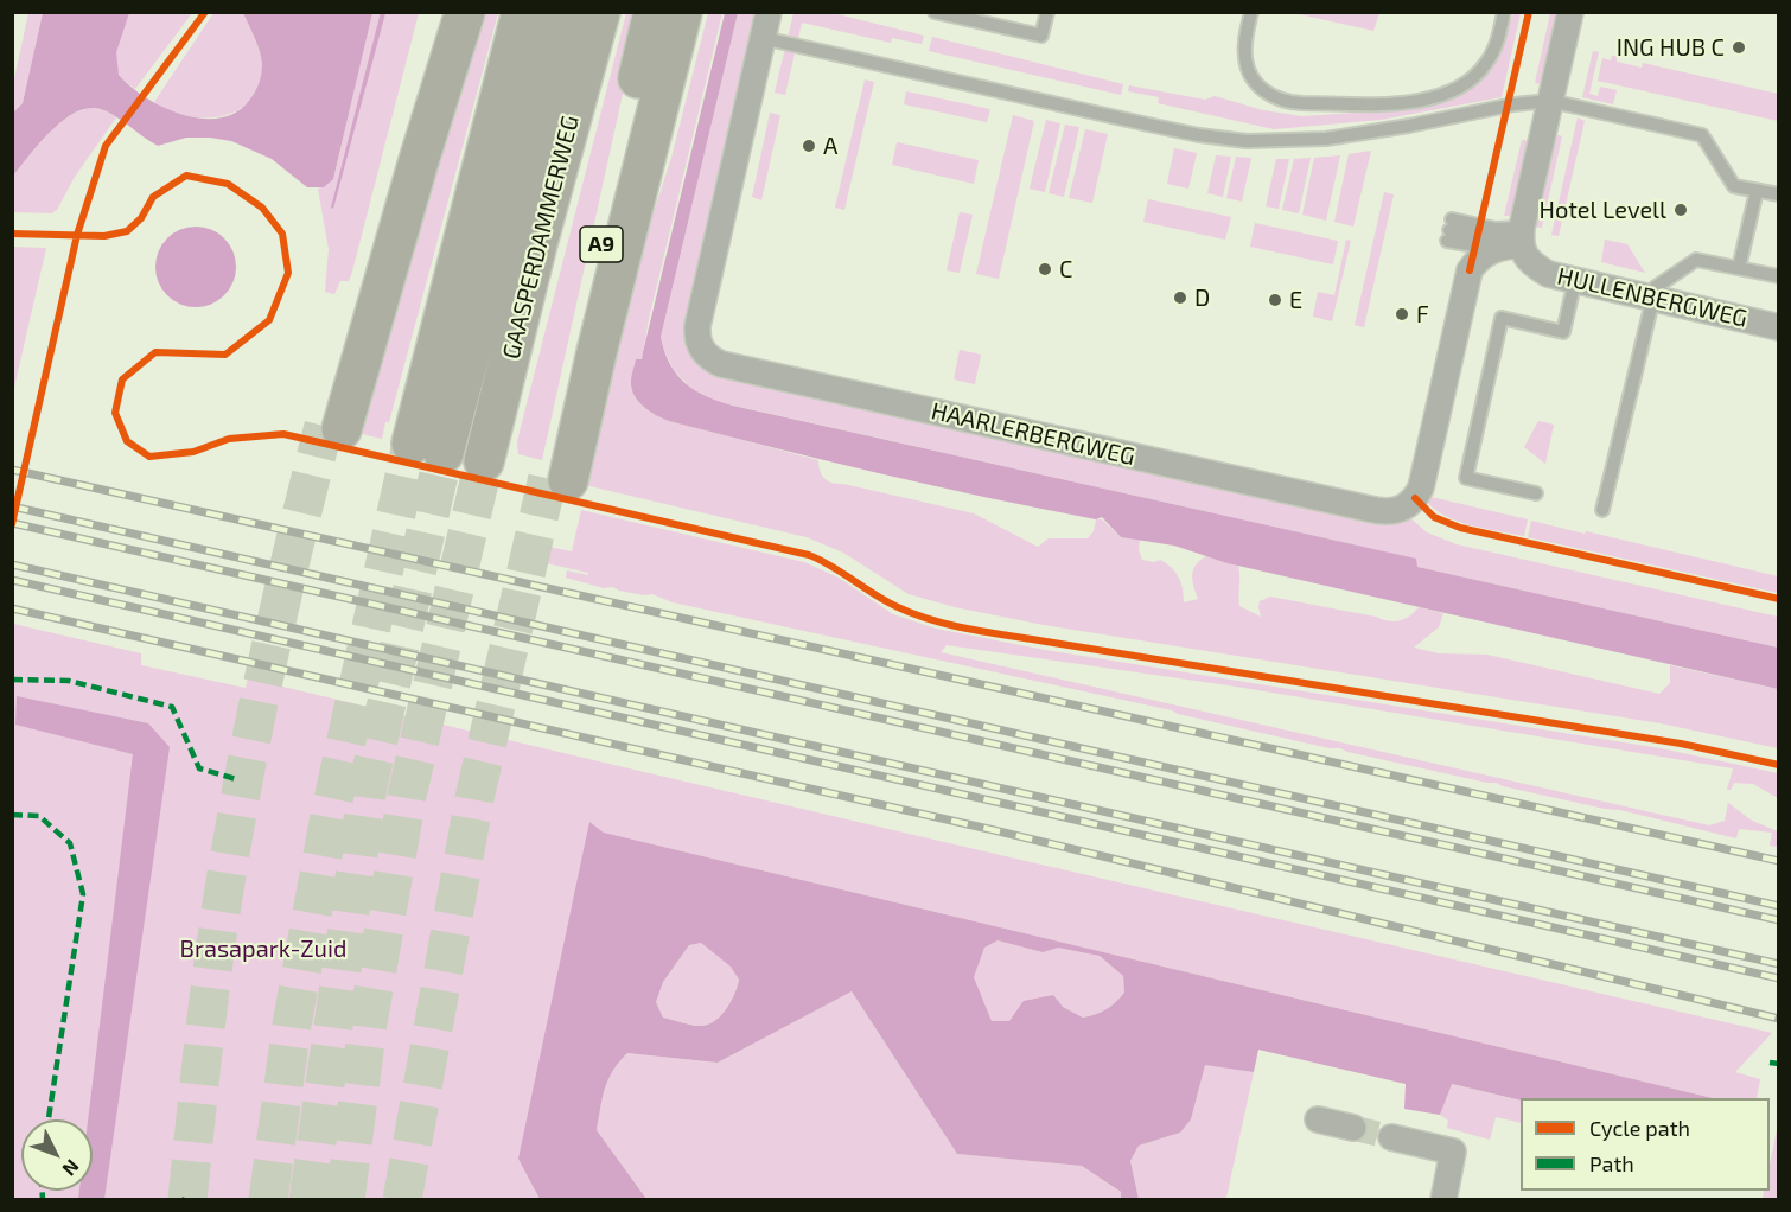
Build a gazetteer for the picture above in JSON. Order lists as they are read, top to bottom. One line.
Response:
{"streets":{"highway":["GAASPERDAMMERWEG","A9"],"street":["HULLENBERGWEG","HAARLERBERGWEG"]},"parks":["Brasapark-Zuid"],"places":["ING HUB C","A","Hotel Levell","C","D","E","F"],"legend":["Cycle path","Path"],"north":"bottom right"}
